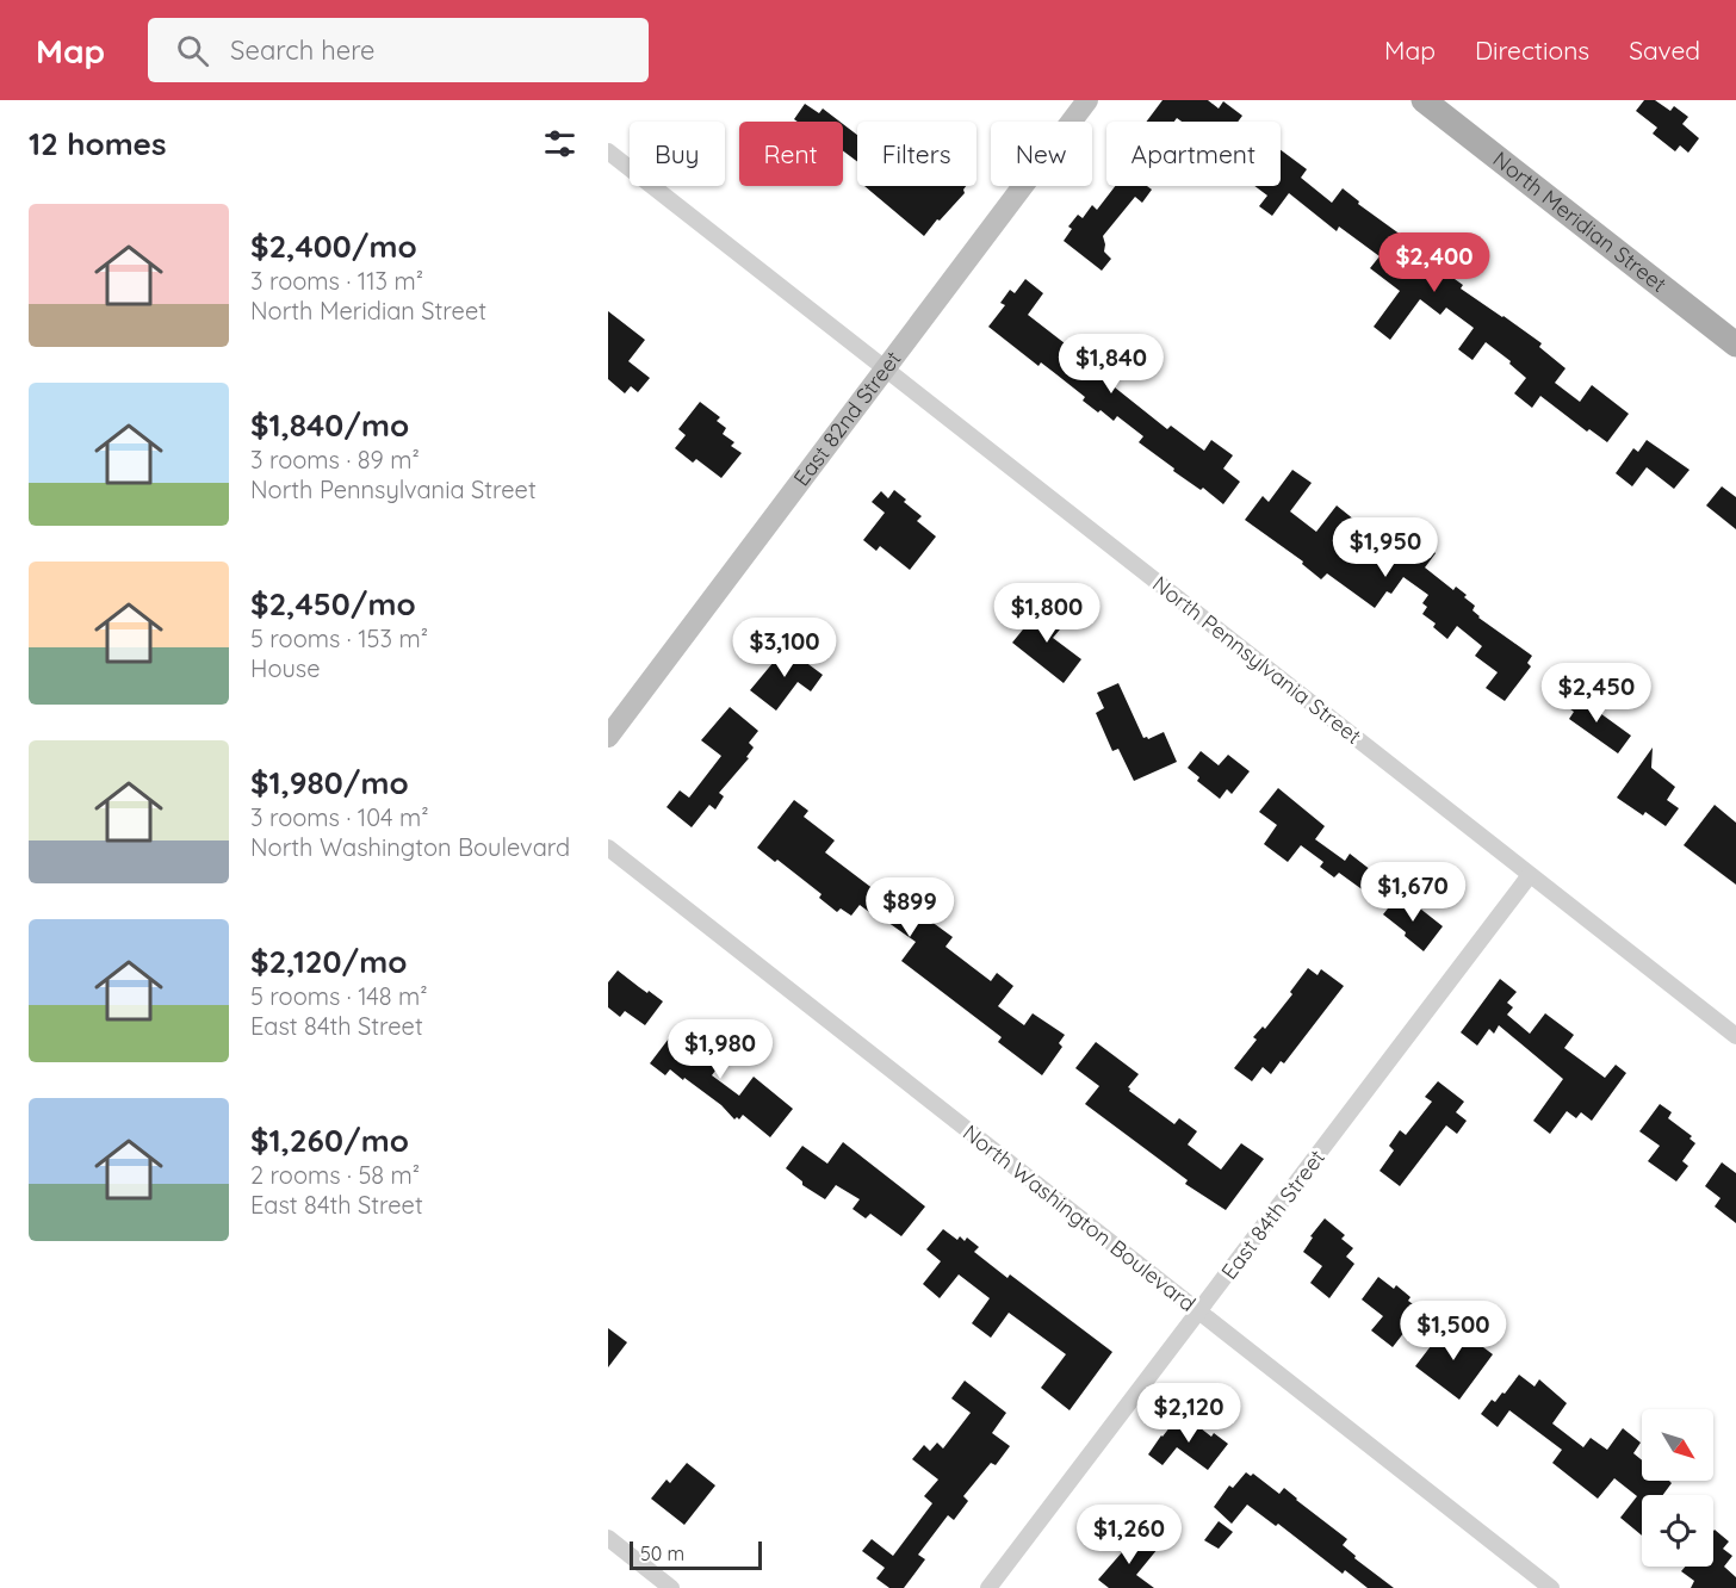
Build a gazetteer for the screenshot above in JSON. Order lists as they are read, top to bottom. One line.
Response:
{"streets":{"main road":["North Meridian Street"],"street":["East 82nd Street","North Pennsylvania Street","East 84th Street","North Washington Boulevard"]},"crossings":[["East 82nd Street","North Pennsylvania Street"],["North Pennsylvania Street","East 84th Street"],["East 84th Street","North Washington Boulevard"]],"scale_bar":"50 m","north":"bottom right","page":{"header":"Map","search":"Search here","nav":["Map","Directions","Saved"],"heading":"12 homes","chip":["Buy","Rent","Filters","New","Apartment"],"list":[{"name":"$2,400/mo","note":"3 rooms · 113 m² · North Meridian Street"},{"name":"$1,840/mo","note":"3 rooms · 89 m² · North Pennsylvania Street"},{"name":"$2,450/mo","note":"5 rooms · 153 m² · House"},{"name":"$1,980/mo","note":"3 rooms · 104 m² · North Washington Boulevard"},{"name":"$2,120/mo","note":"5 rooms · 148 m² · East 84th Street"},{"name":"$1,260/mo","note":"2 rooms · 58 m² · East 84th Street"}],"price":["$2,400","$1,840","$1,950","$1,800","$3,100","$2,450","$1,670","$899","$1,980","$1,500","$2,120","$1,260"],"scale":"50 m"}}
